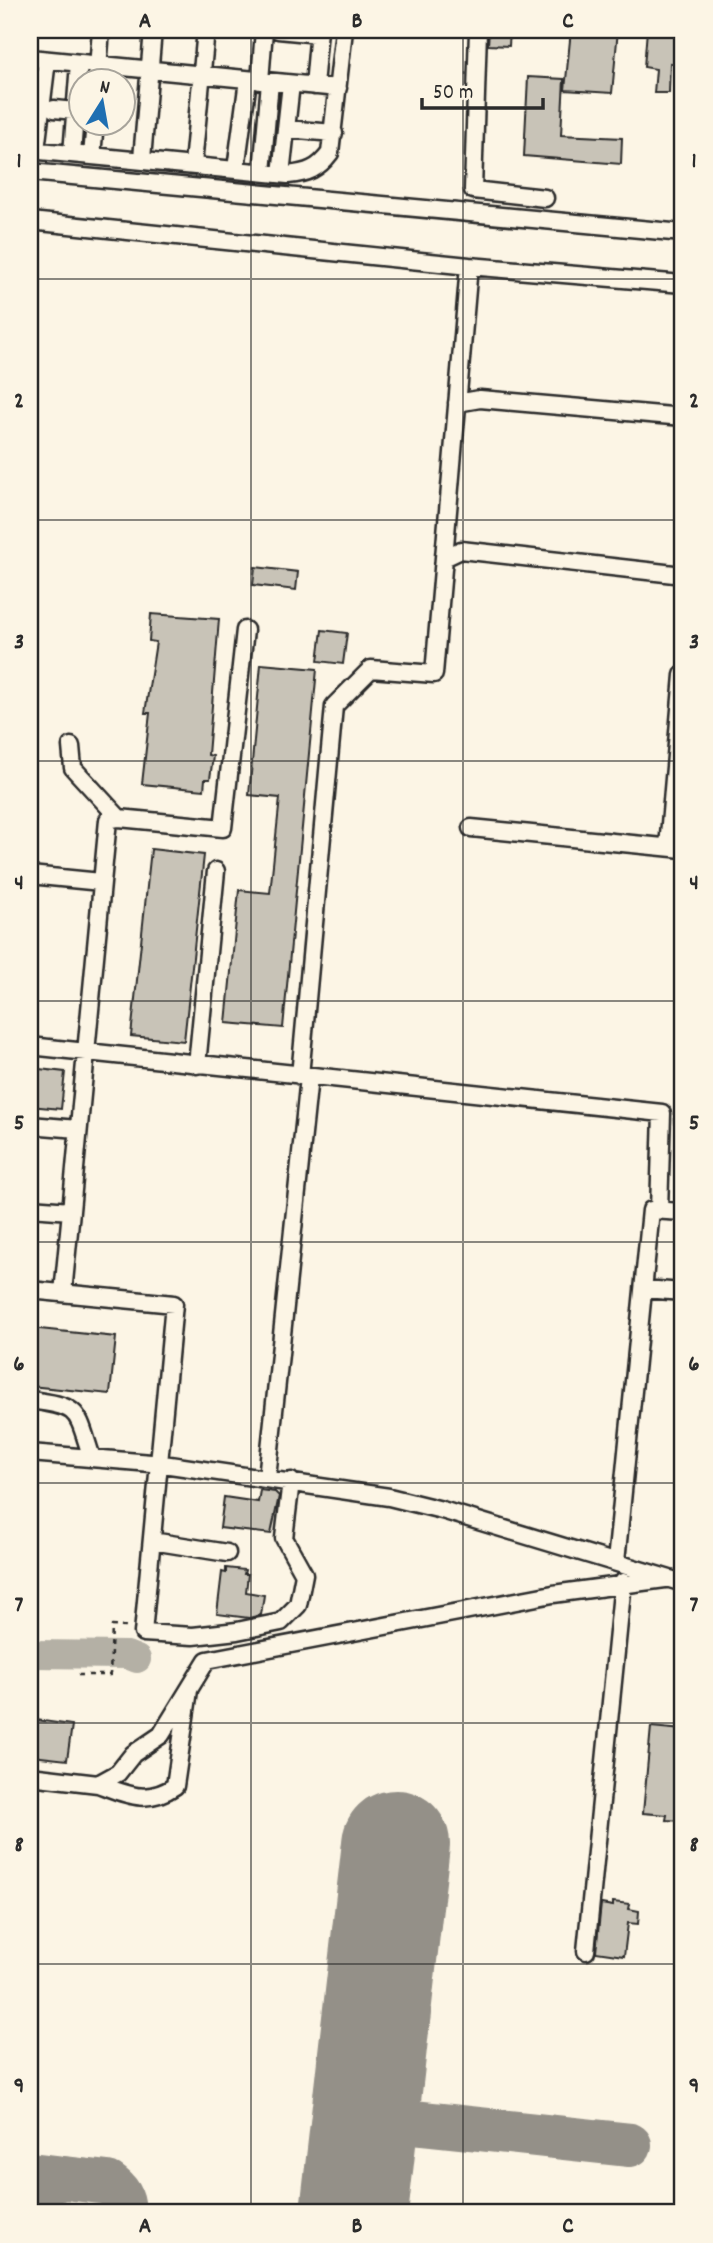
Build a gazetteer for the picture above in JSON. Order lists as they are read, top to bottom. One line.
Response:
{"scale_bar":"50 m","north":"top","grid":{"columns":["A","B","C"],"rows":["1","2","3","4","5","6","7","8","9"]}}
